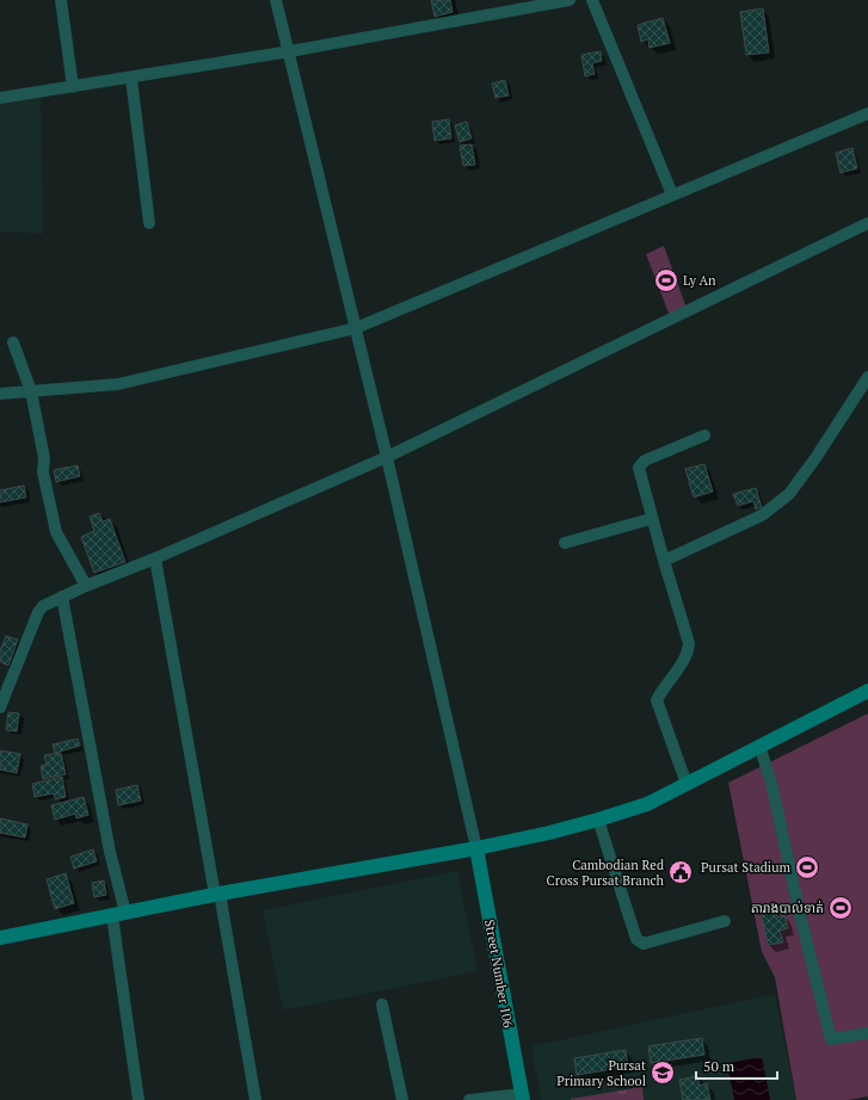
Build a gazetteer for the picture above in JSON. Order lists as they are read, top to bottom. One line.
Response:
{"streets":{"street":["Street Number 106"]},"places":{"sports":["Ly An","Pursat Stadium","តារាងបាល់ទាត់"],"public building":["Cambodian Red Cross Pursat Branch"],"school or university":["Pursat Primary School"]},"scale_bar":"50 m"}
